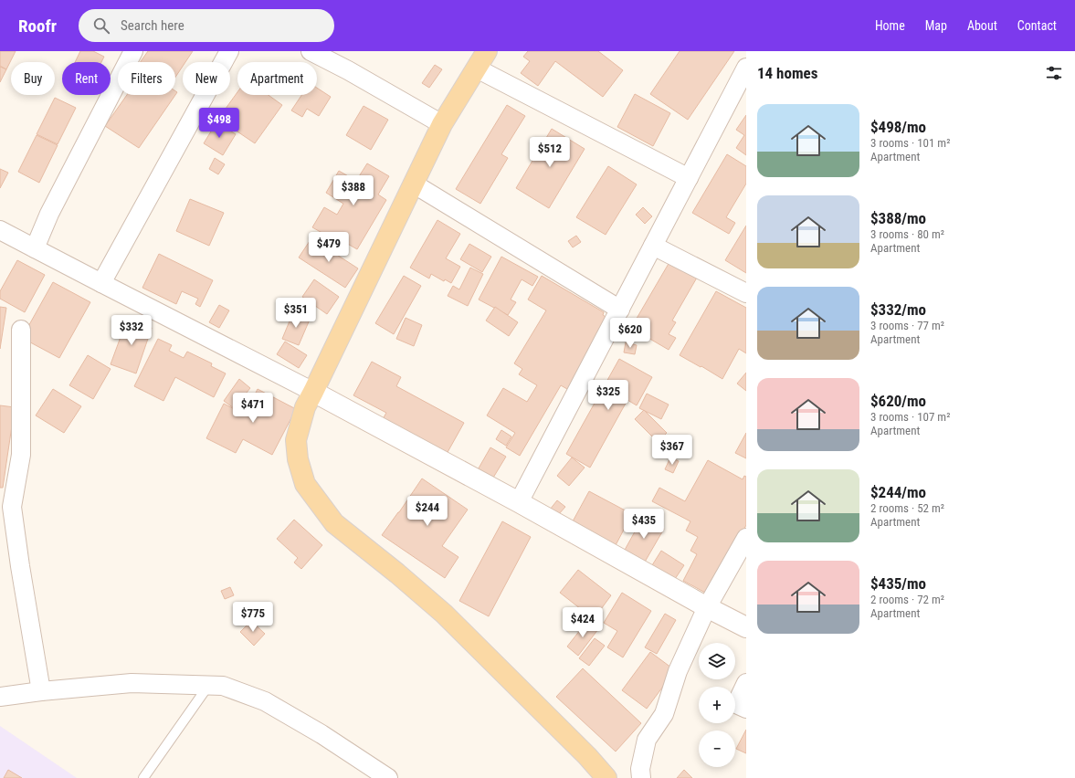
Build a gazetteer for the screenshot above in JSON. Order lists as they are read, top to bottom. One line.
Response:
{"page":{"header":"Roofr","search":"Search here","nav":["Home","Map","About","Contact"],"heading":"14 homes","chip":["Buy","Rent","Filters","New","Apartment"],"list":[{"name":"$498/mo","note":"3 rooms · 101 m² · Apartment"},{"name":"$388/mo","note":"3 rooms · 80 m² · Apartment"},{"name":"$332/mo","note":"3 rooms · 77 m² · Apartment"},{"name":"$620/mo","note":"3 rooms · 107 m² · Apartment"},{"name":"$244/mo","note":"2 rooms · 52 m² · Apartment"},{"name":"$435/mo","note":"2 rooms · 72 m² · Apartment"}],"price":["$498","$512","$388","$479","$351","$332","$620","$325","$471","$367","$244","$435","$775","$424"],"map_buttons":["+","−"]}}
